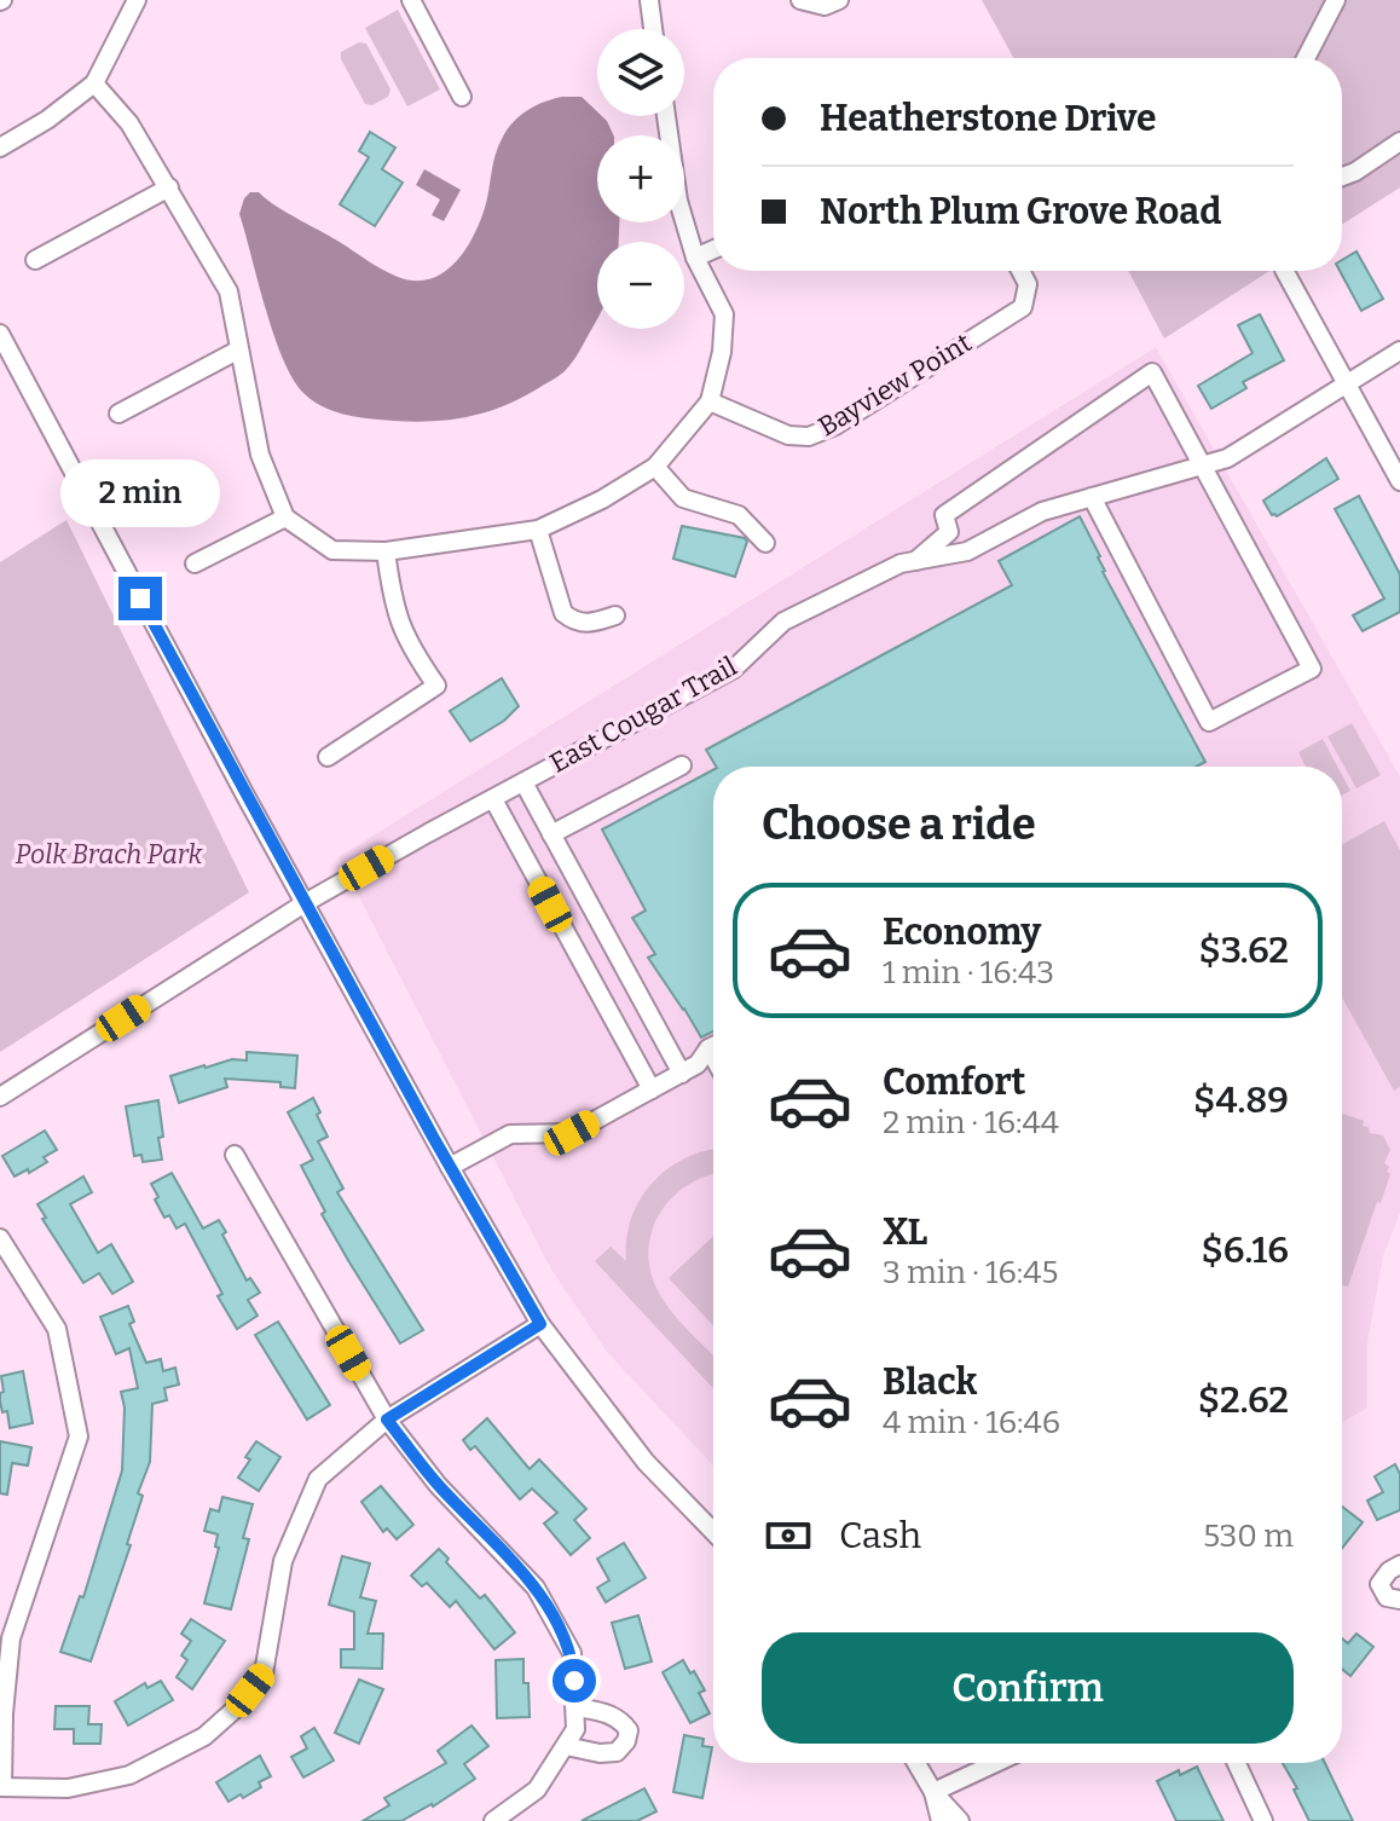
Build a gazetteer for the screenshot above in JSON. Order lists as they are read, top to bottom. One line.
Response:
{"streets":{"street":["Bayview Point","East Cougar Trail"]},"parks":["Polk Brach Park"],"page":{"map_buttons":["+","−"],"banner":["Heatherstone Drive","North Plum Grove Road"],"bubble":"2 min","heading":"Choose a ride","list":[{"name":"Economy","note":"1 min · 16:43","value":"$3.62"},{"name":"Comfort","note":"2 min · 16:44","value":"$4.89"},{"name":"XL","note":"3 min · 16:45","value":"$6.16"},{"name":"Black","note":"4 min · 16:46","value":"$2.62"}],"pay":["Cash","530 m"],"buttons":"Confirm"}}
